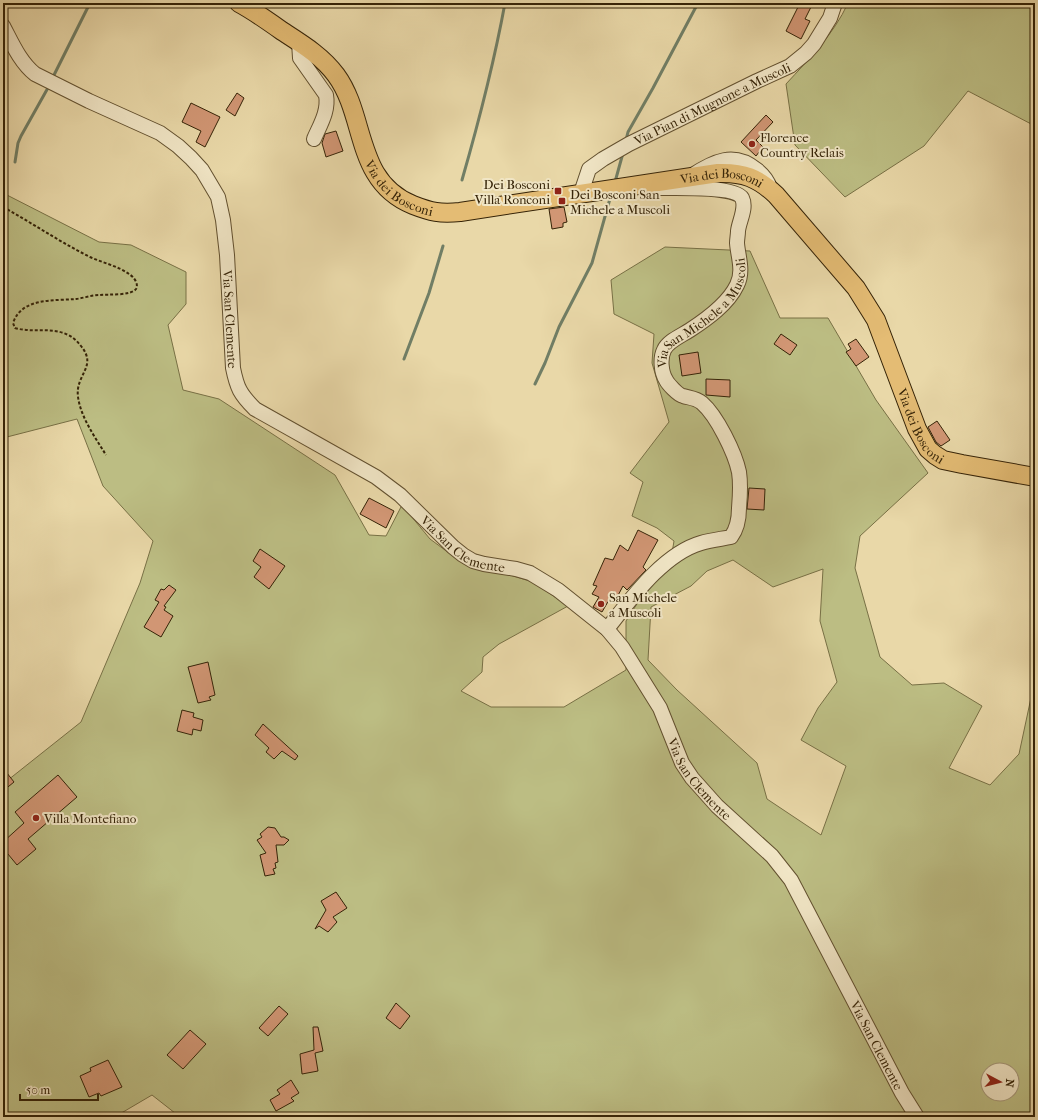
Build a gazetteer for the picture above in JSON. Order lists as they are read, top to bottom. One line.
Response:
{"streets":{"main road":["Via dei Bosconi"],"street":["Via Pian di Mugnone a Muscoli","Via San Michele a Muscoli","Via San Clemente"]},"crossings":[["Via Pian di Mugnone a Muscoli","Via dei Bosconi"],["Via dei Bosconi","Via San Michele a Muscoli"],["Via San Michele a Muscoli","Via San Clemente"]],"places":{"other":["Florence Country Relais","San Michele a Muscoli","Villa Montefiano"],"transit":["Dei Bosconi Villa Ronconi","Dei Bosconi San Michele a Muscoli"]},"scale_bar":"50 m","north":"right"}
